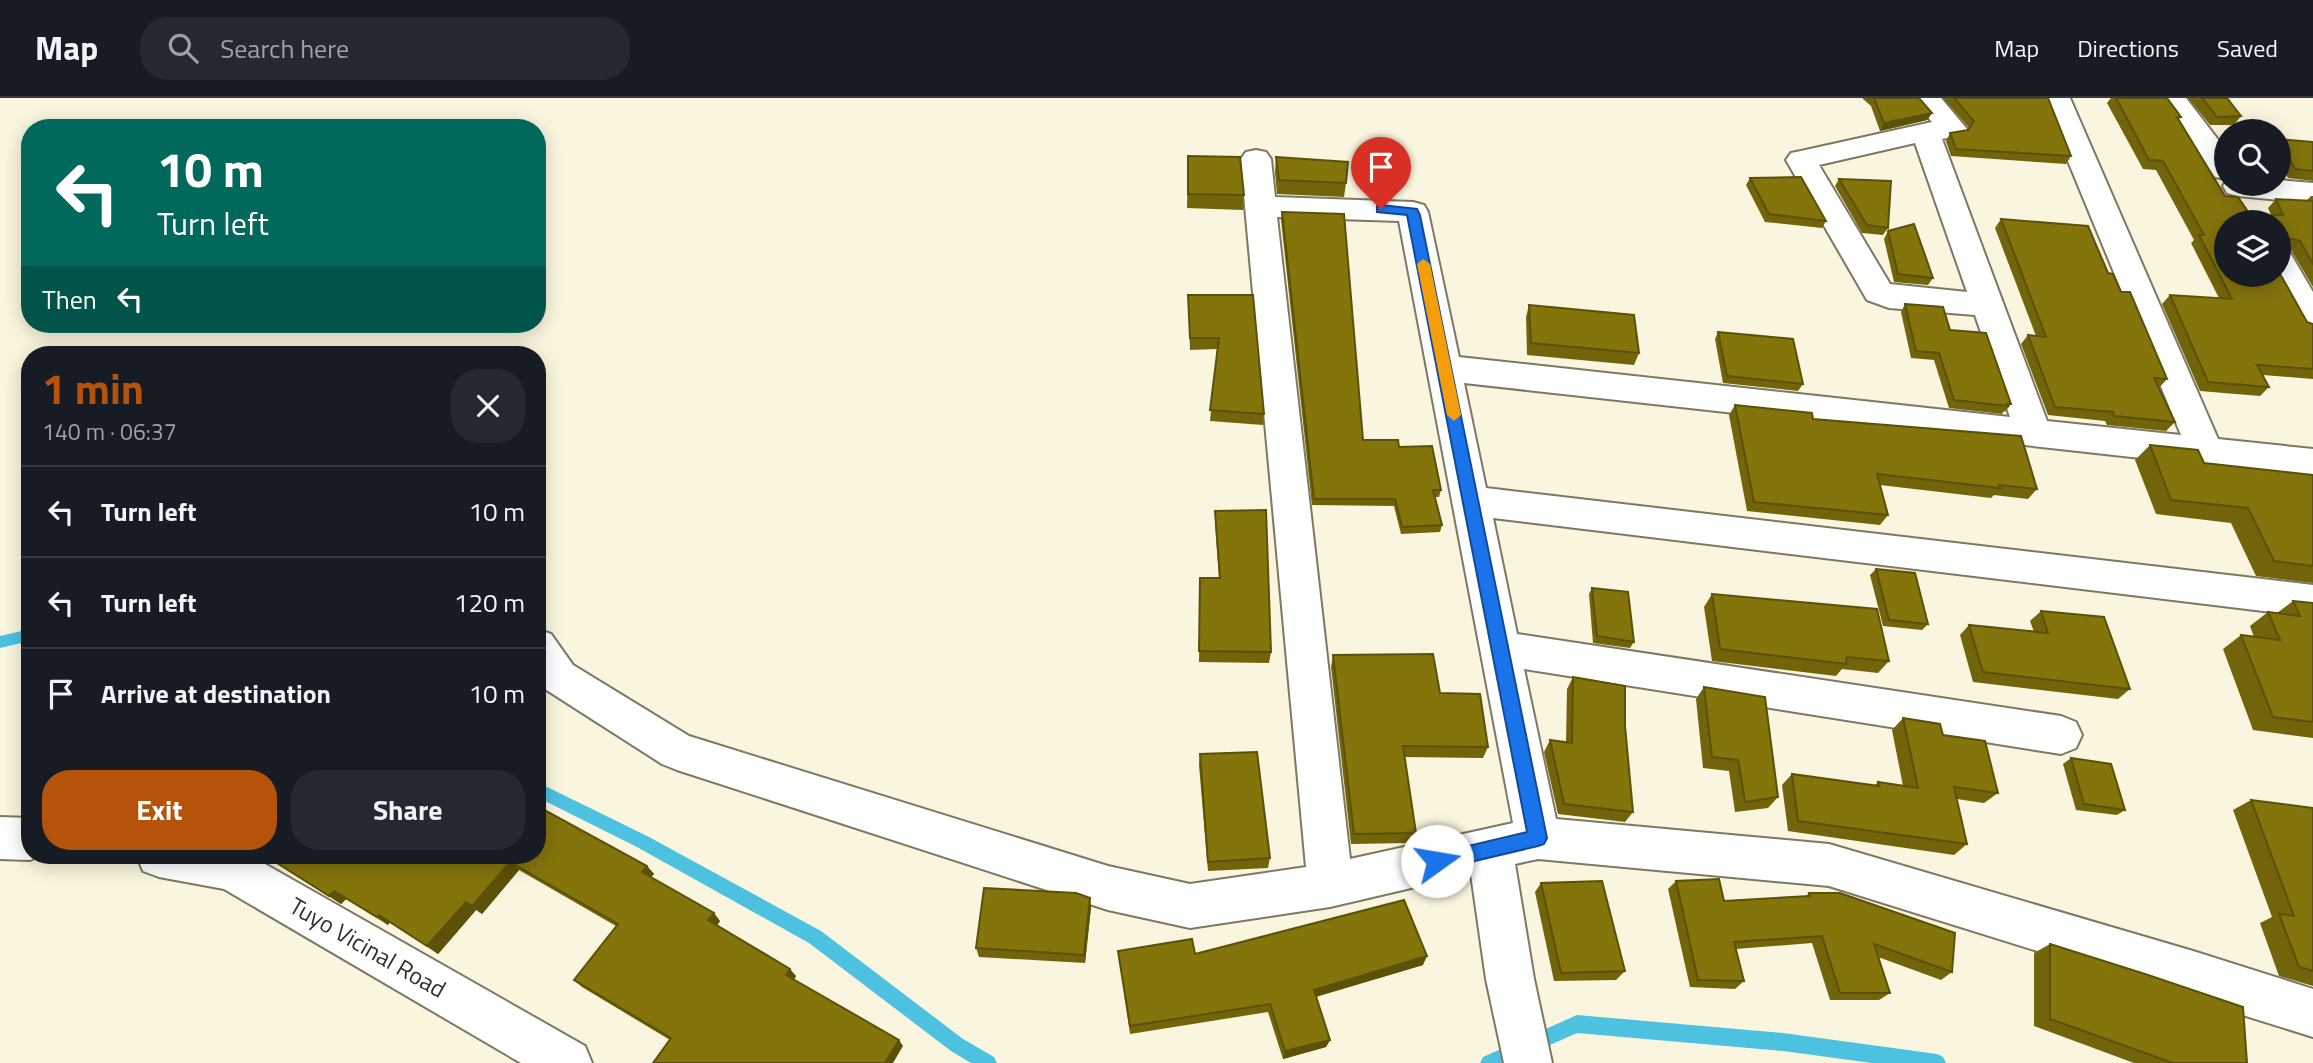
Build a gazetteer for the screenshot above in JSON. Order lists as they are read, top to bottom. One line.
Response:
{"streets":{"street":["Tuyo Vicinal Road"]},"page":{"header":"Map","search":"Search here","nav":["Map","Directions","Saved"],"turn":["10 m","Turn left"],"then":"Then","heading":["1 min","140 m · 06:37"],"list":[{"name":"Turn left","value":"10 m"},{"name":"Turn left","value":"120 m"},{"name":"Arrive at destination","value":"10 m"}],"buttons":["Exit","Share"]}}
